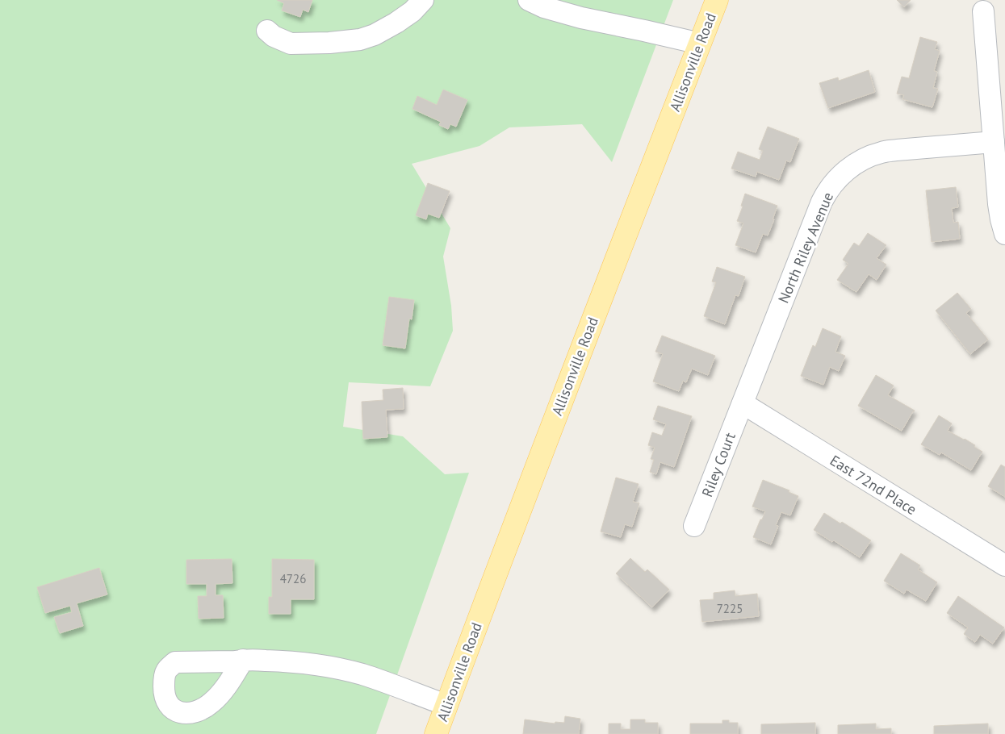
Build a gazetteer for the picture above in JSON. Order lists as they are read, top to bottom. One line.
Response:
{"streets":{"main road":["Allisonville Road"],"street":["North Riley Avenue","Riley Court","East 72nd Place"]},"crossings":[["North Riley Avenue","Riley Court"],["North Riley Avenue","East 72nd Place"],["Riley Court","East 72nd Place"]],"house_numbers":["4726","7225"]}
